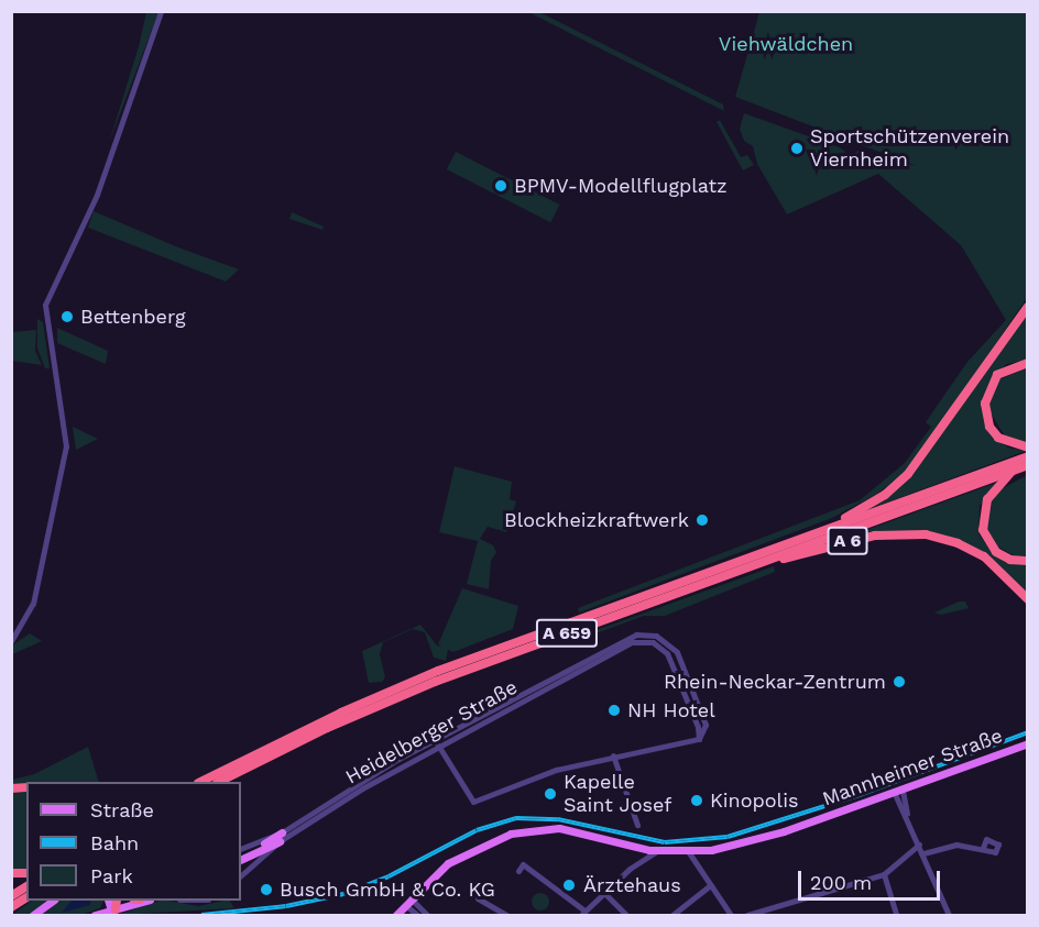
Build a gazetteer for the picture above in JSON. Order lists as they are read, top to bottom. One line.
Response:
{"streets":{"highway":["A 6","A 659"],"main road":["Mannheimer Straße"],"street":["Heidelberger Straße"]},"crossings":[["A 6","A 659"]],"parks":["Viehwäldchen"],"places":["Sportschützenverein Viernheim","BPMV-Modellflugplatz","Bettenberg","Blockheizkraftwerk","Rhein-Neckar-Zentrum","NH Hotel","Kapelle Saint Josef","Kinopolis","Ärztehaus","Busch GmbH & Co. KG"],"legend":["Straße","Bahn","Park"],"scale_bar":"200 m"}
